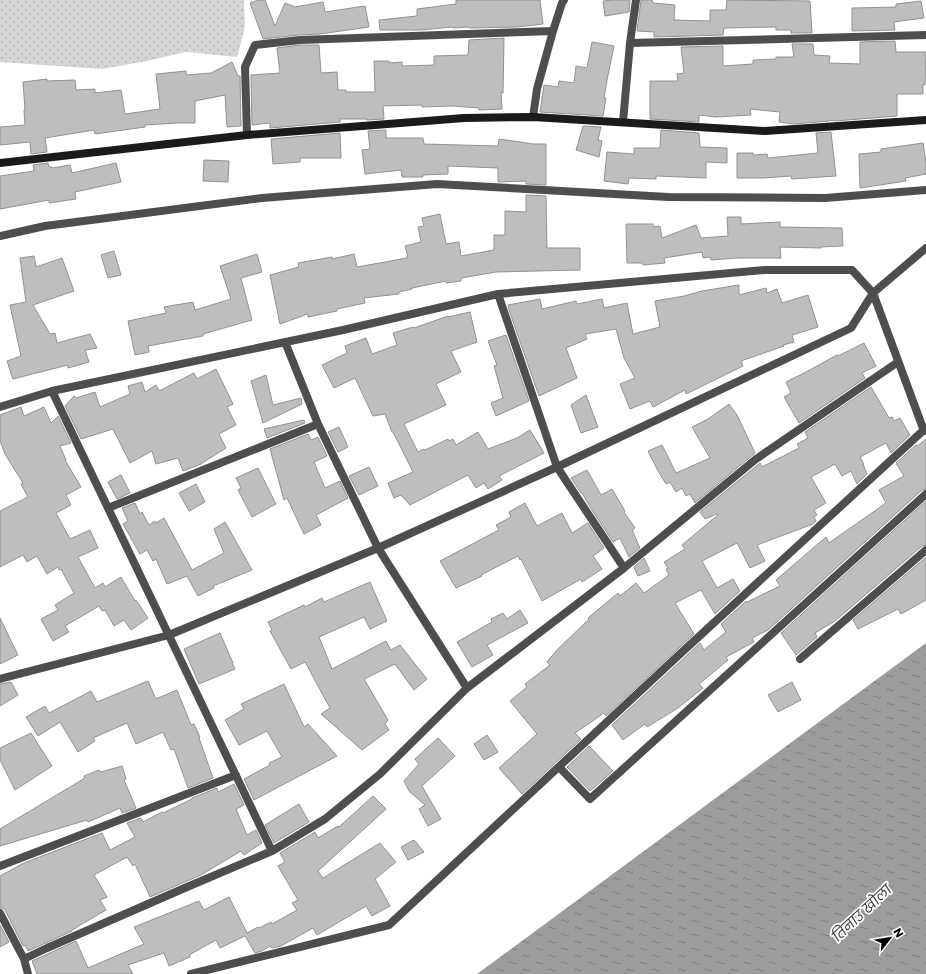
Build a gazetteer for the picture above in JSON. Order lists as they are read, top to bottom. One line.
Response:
{"water":["तिनाउ खोला"],"north":"top right"}
